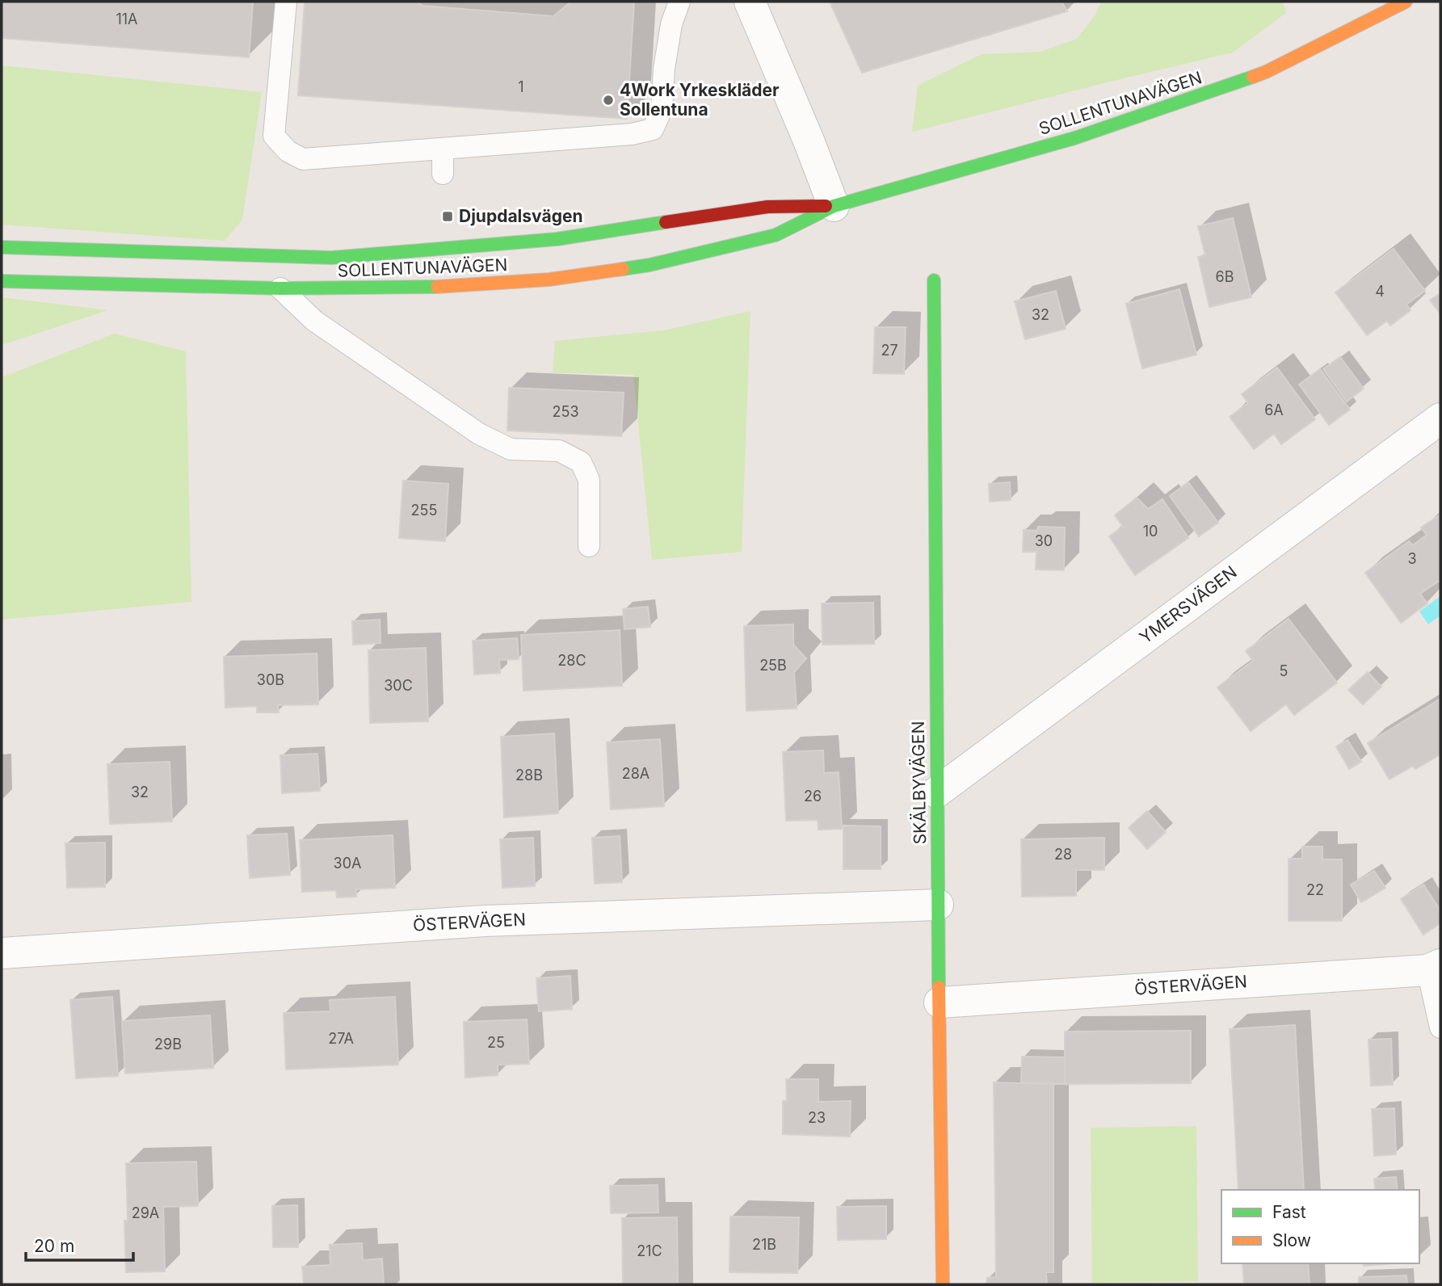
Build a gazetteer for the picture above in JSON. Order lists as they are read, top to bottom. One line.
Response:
{"streets":{"street":["SOLLENTUNAVÄGEN","YMERSVÄGEN","SKÄLBYVÄGEN","ÖSTERVÄGEN"]},"crossings":[["YMERSVÄGEN","SKÄLBYVÄGEN"],["SKÄLBYVÄGEN","ÖSTERVÄGEN"]],"places":{"other":["4Work Yrkeskläder Sollentuna"],"transit":["Djupdalsvägen"]},"house_numbers":["11A","1","6B","4","32","27","6A","253","255","10","30","3","28C","25B","5","30B","30C","28A","28B","32","26","28","30A","22","27A","25","29B","23","29A","21B","21C"],"legend":["Fast","Slow"],"scale_bar":"20 m"}
